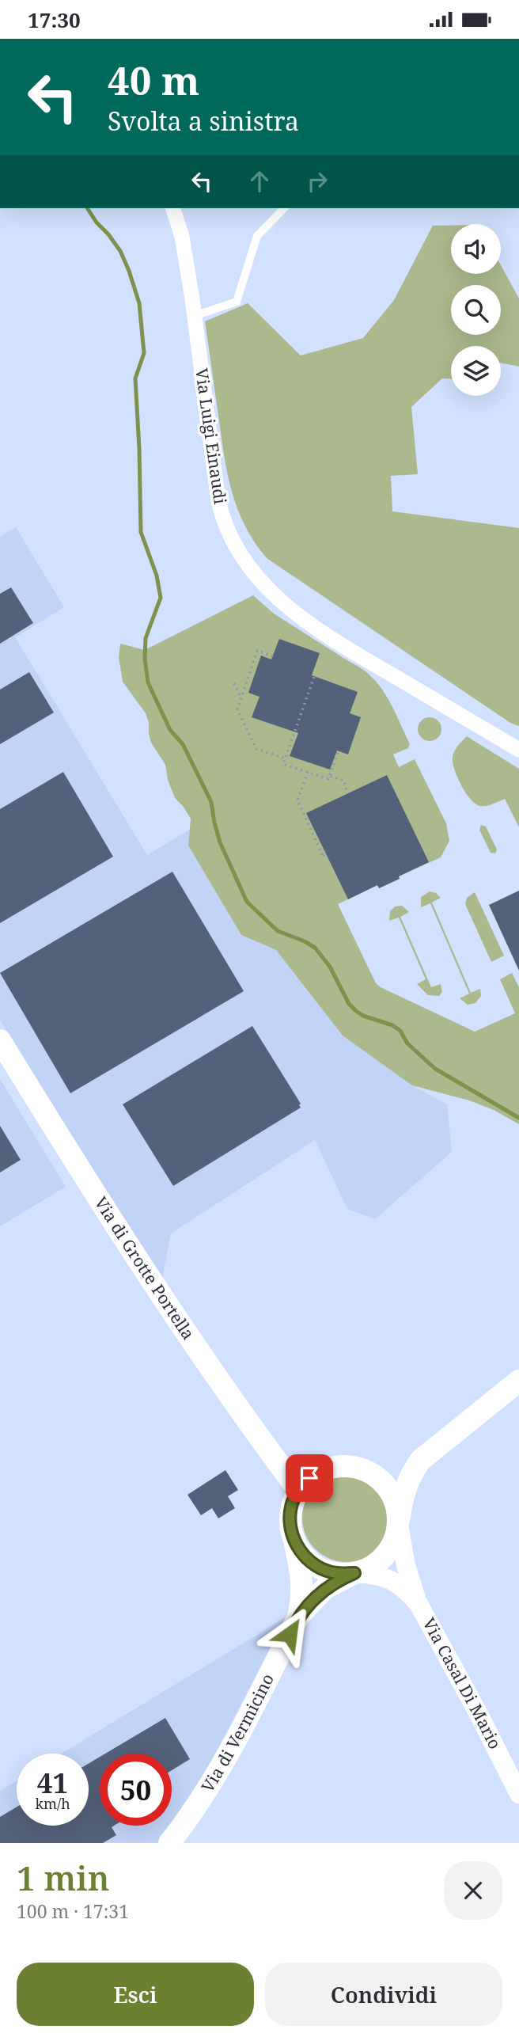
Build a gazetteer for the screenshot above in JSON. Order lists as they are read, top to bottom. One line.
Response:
{"streets":{"main road":["Via di Grotte Portella","Via di Vermicino"],"street":["Via Luigi Einaudi","Via Casal Di Mario"]},"crossings":[["Via di Grotte Portella","Via Casal Di Mario"],["Via di Grotte Portella","Via di Vermicino"],["Via Casal Di Mario","Via di Vermicino"]],"page":{"status":"17:30","turn":["40 m","Svolta a sinistra"],"speed":"41 km/h","limit":"50","heading":["1 min","100 m · 17:31"],"buttons":["Esci","Condividi"]}}
